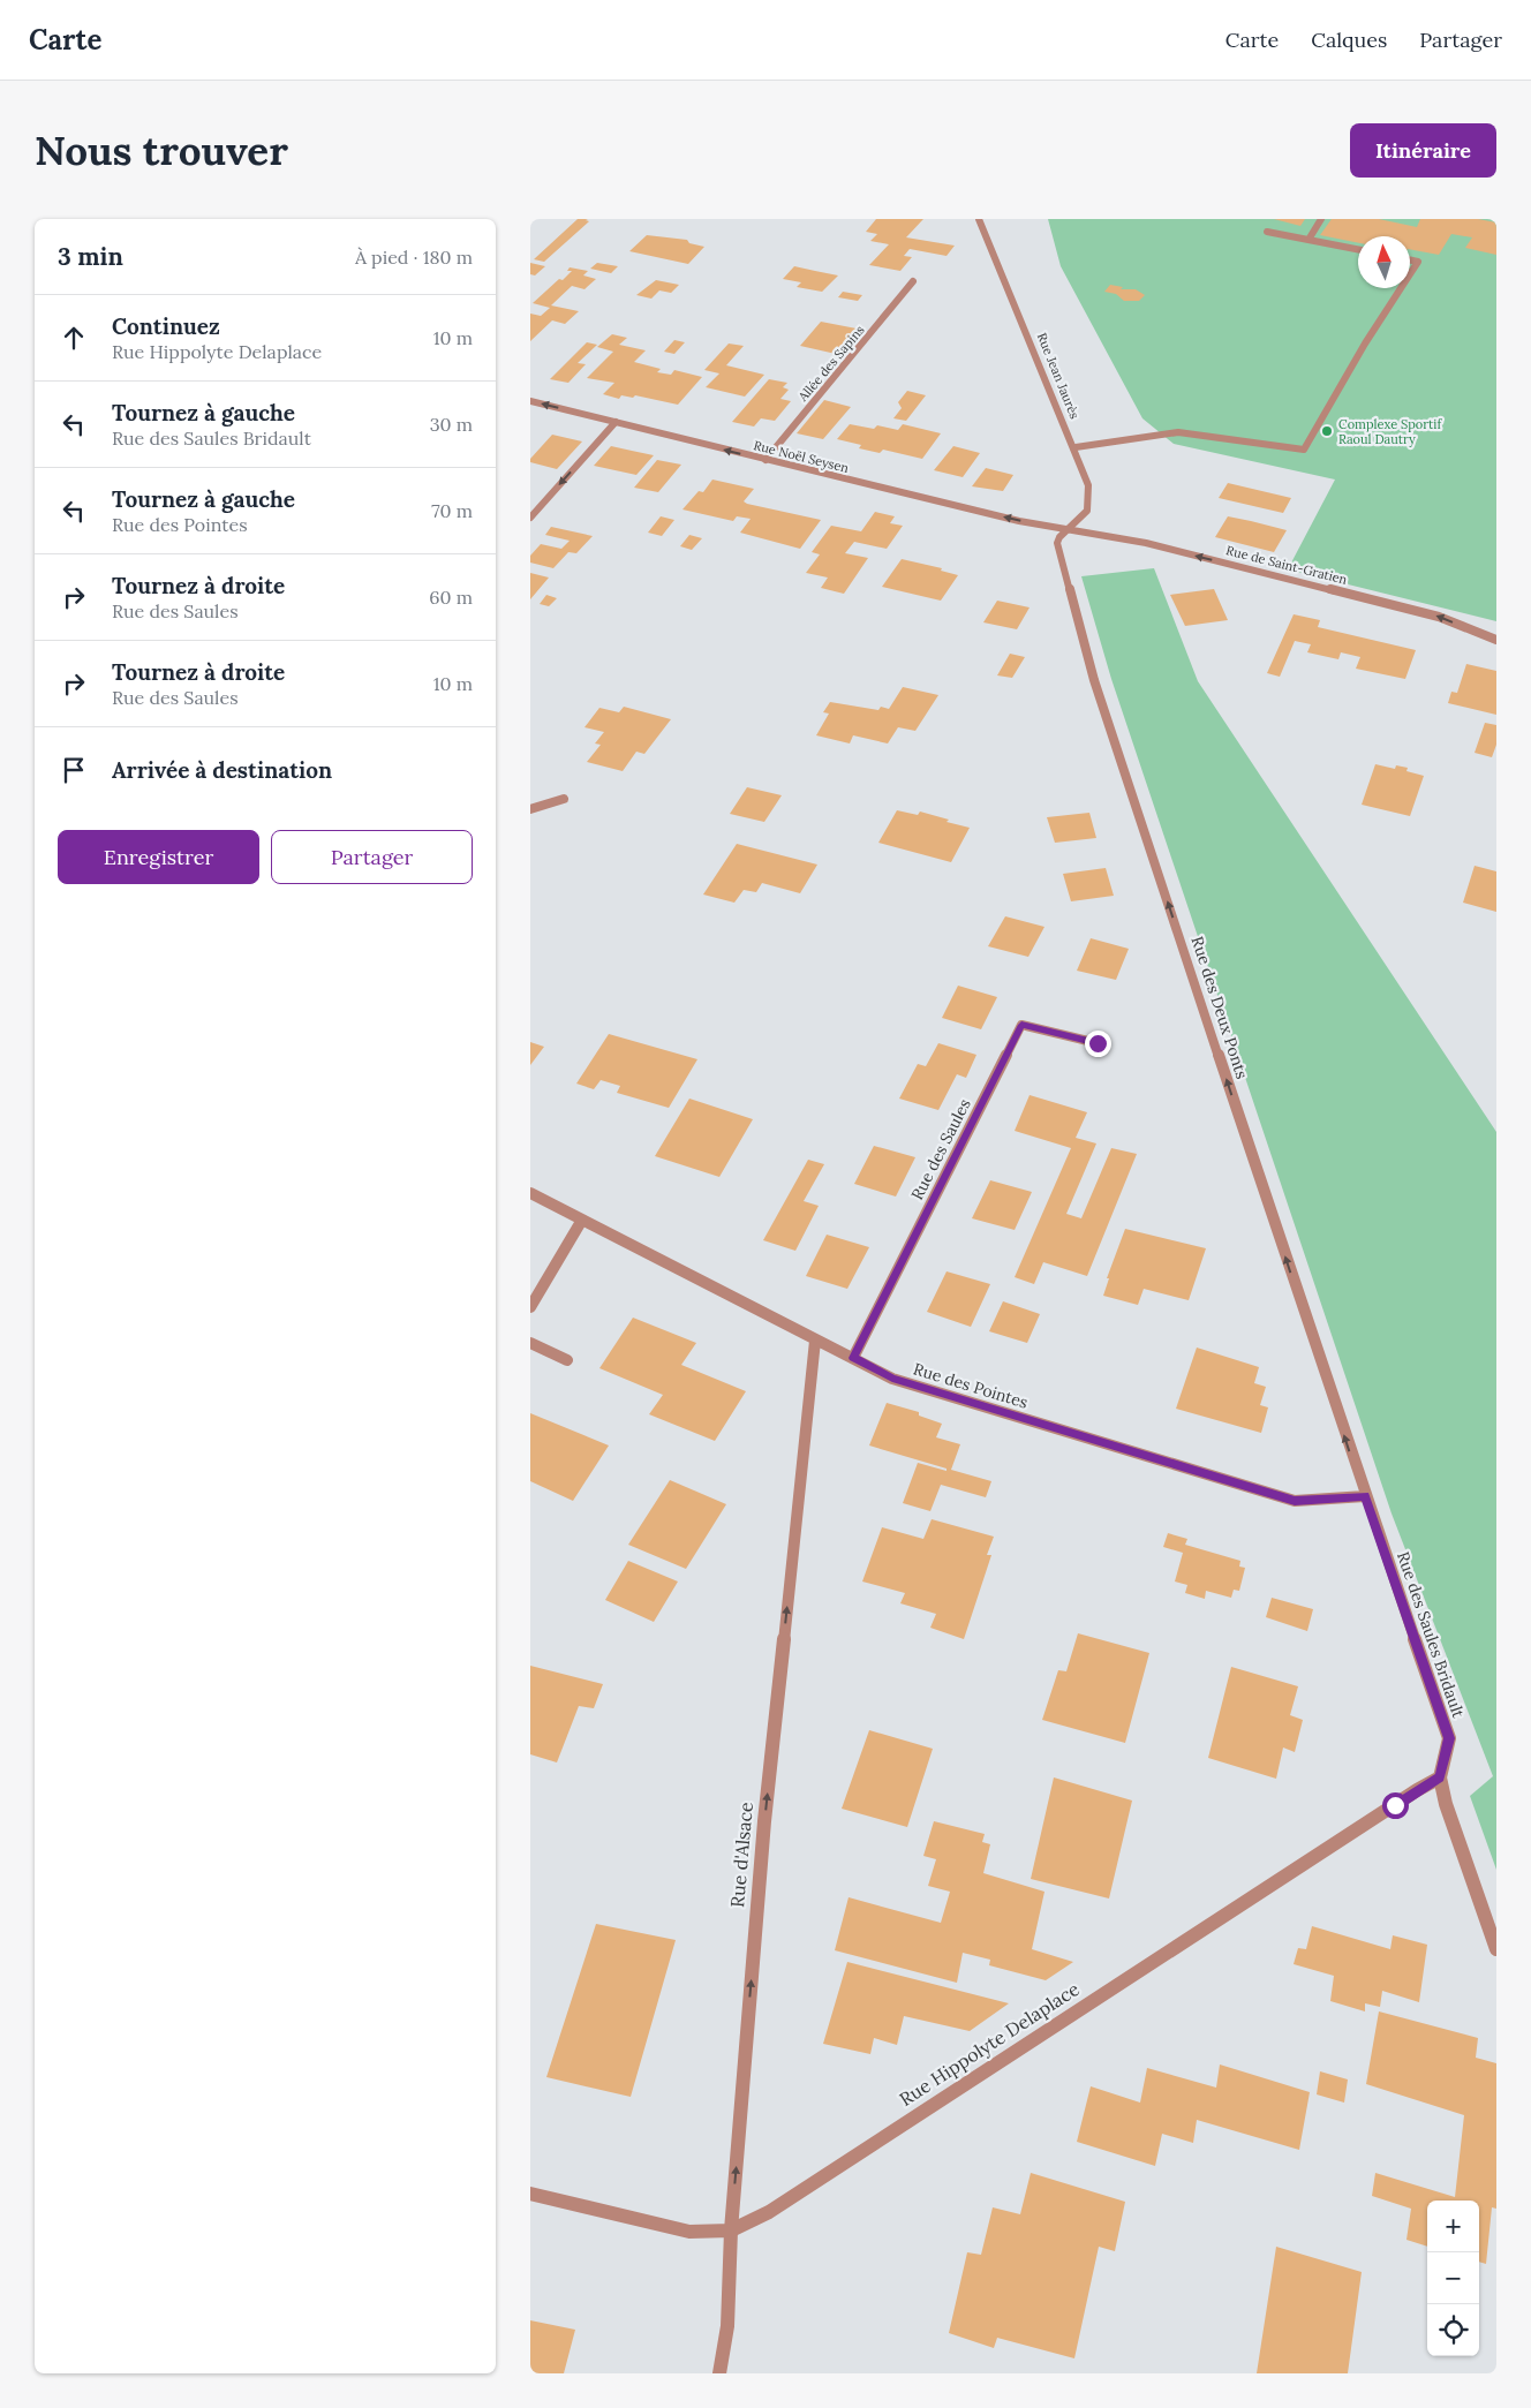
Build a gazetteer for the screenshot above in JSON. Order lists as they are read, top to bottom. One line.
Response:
{"streets":{"street":["Allée des Sapins","Rue Jean Jaurès","Rue Noël Seysen","Rue de Saint-Gratien","Rue des Deux Ponts","Rue des Saules","Rue des Pointes","Rue des Saules Bridault","Rue d'Alsace","Rue Hippolyte Delaplace"]},"crossings":[["Allée des Sapins","Rue Noël Seysen"],["Rue Jean Jaurès","Rue Noël Seysen"],["Rue Jean Jaurès","Rue de Saint-Gratien"],["Rue Jean Jaurès","Rue des Deux Ponts"],["Rue Noël Seysen","Rue de Saint-Gratien"],["Rue Noël Seysen","Rue des Deux Ponts"],["Rue de Saint-Gratien","Rue des Deux Ponts"],["Rue des Deux Ponts","Rue des Pointes"],["Rue des Deux Ponts","Rue des Saules Bridault"],["Rue des Saules","Rue des Pointes"],["Rue des Pointes","Rue des Saules Bridault"],["Rue des Pointes","Rue d'Alsace"],["Rue des Saules Bridault","Rue Hippolyte Delaplace"],["Rue d'Alsace","Rue Hippolyte Delaplace"]],"one_way":["Rue Noël Seysen","Rue de Saint-Gratien","Rue des Deux Ponts","Rue d'Alsace"],"places":["Complexe Sportif Raoul Dautry"],"north":"top","page":{"header":"Carte","nav":["Carte","Calques","Partager"],"buttons":["Itinéraire",["Enregistrer","Partager"]],"title":"Nous trouver","heading":["3 min","À pied · 180 m"],"list":[["Continuez","Rue Hippolyte Delaplace","10 m"],["Tournez à gauche","Rue des Saules Bridault","30 m"],["Tournez à gauche","Rue des Pointes","70 m"],["Tournez à droite","Rue des Saules","60 m"],["Tournez à droite","Rue des Saules","10 m"],"Arrivée à destination"],"map_buttons":["+","−"]}}
